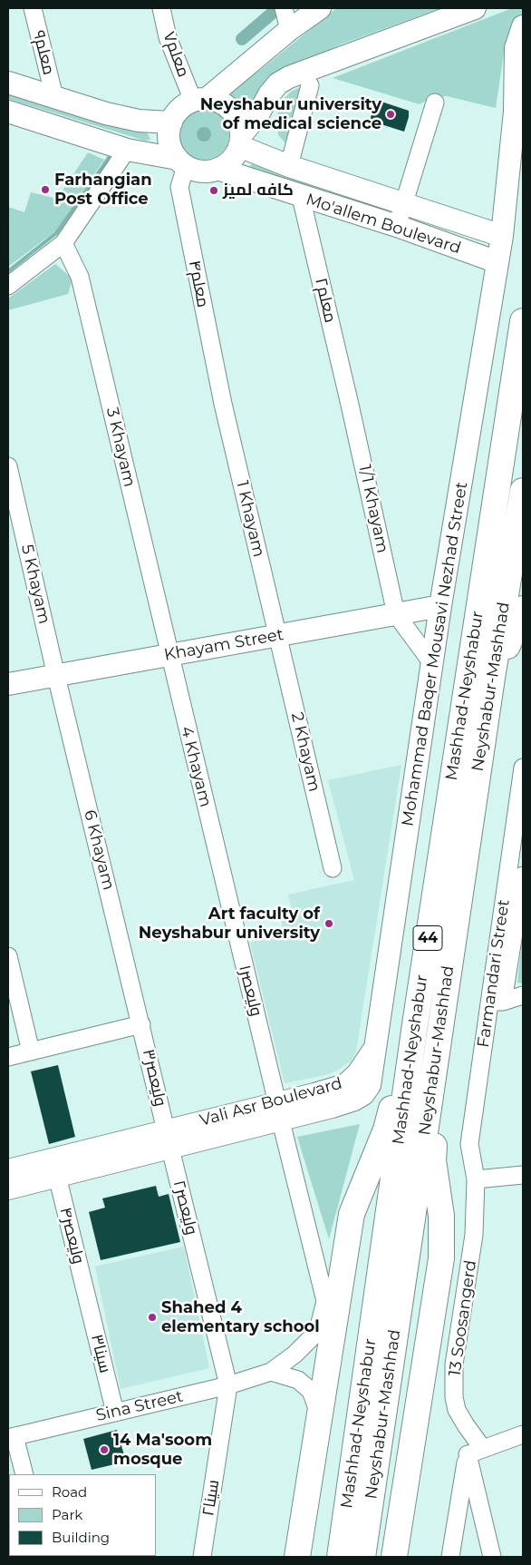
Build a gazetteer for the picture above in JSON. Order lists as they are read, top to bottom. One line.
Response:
{"streets":{"highway":["Neyshabur-Mashhad","Mashhad-Neyshabur","44"],"main road":["Mo'allem Boulevard","Khayam Street","Mohammad Baqer Mousavi Nezhad Street","Vali Asr Boulevard"],"street":["معلم۹","معلم۷","معلم۴","معلم۲","3 Khayam","1/1 Khayam","1 Khayam","5 Khayam","2 Khayam","4 Khayam","6 Khayam","Farmandari Street","ولیعصر۱","ولیعصر۳","ولیعصر۲","ولیعصر۴","13 Soosangerd","سینا۳","Sina Street","سینا۲"]},"crossings":[["معلم۷","Mo'allem Boulevard"],["معلم۷","معلم۴"],["Mo'allem Boulevard","معلم۴"],["Mo'allem Boulevard","معلم۲"],["Mo'allem Boulevard","Mohammad Baqer Mousavi Nezhad Street"],["معلم۴","1 Khayam"],["معلم۲","1/1 Khayam"],["3 Khayam","Khayam Street"],["3 Khayam","4 Khayam"],["1/1 Khayam","Khayam Street"],["1 Khayam","Khayam Street"],["1 Khayam","2 Khayam"],["5 Khayam","Khayam Street"],["5 Khayam","6 Khayam"],["Khayam Street","Mohammad Baqer Mousavi Nezhad Street"],["Khayam Street","2 Khayam"],["Khayam Street","4 Khayam"],["Khayam Street","6 Khayam"],["Mohammad Baqer Mousavi Nezhad Street","Vali Asr Boulevard"],["4 Khayam","ولیعصر۱"],["6 Khayam","ولیعصر۳"],["Farmandari Street","13 Soosangerd"],["ولیعصر۱","Vali Asr Boulevard"],["ولیعصر۱","Sina Street"],["ولیعصر۳","Vali Asr Boulevard"],["ولیعصر۳","ولیعصر۲"],["Vali Asr Boulevard","ولیعصر۲"],["Vali Asr Boulevard","ولیعصر۴"],["ولیعصر۲","Sina Street"],["ولیعصر۲","سینا۲"],["ولیعصر۴","سینا۳"],["سینا۳","Sina Street"],["Sina Street","سینا۲"]],"places":["Neyshabur university of medical science","Farhangian Post Office","کافه لمیز","Art faculty of Neyshabur university","Shahed 4 elementary school","14 Ma'soom mosque"],"legend":["Road","Park","Building"]}
